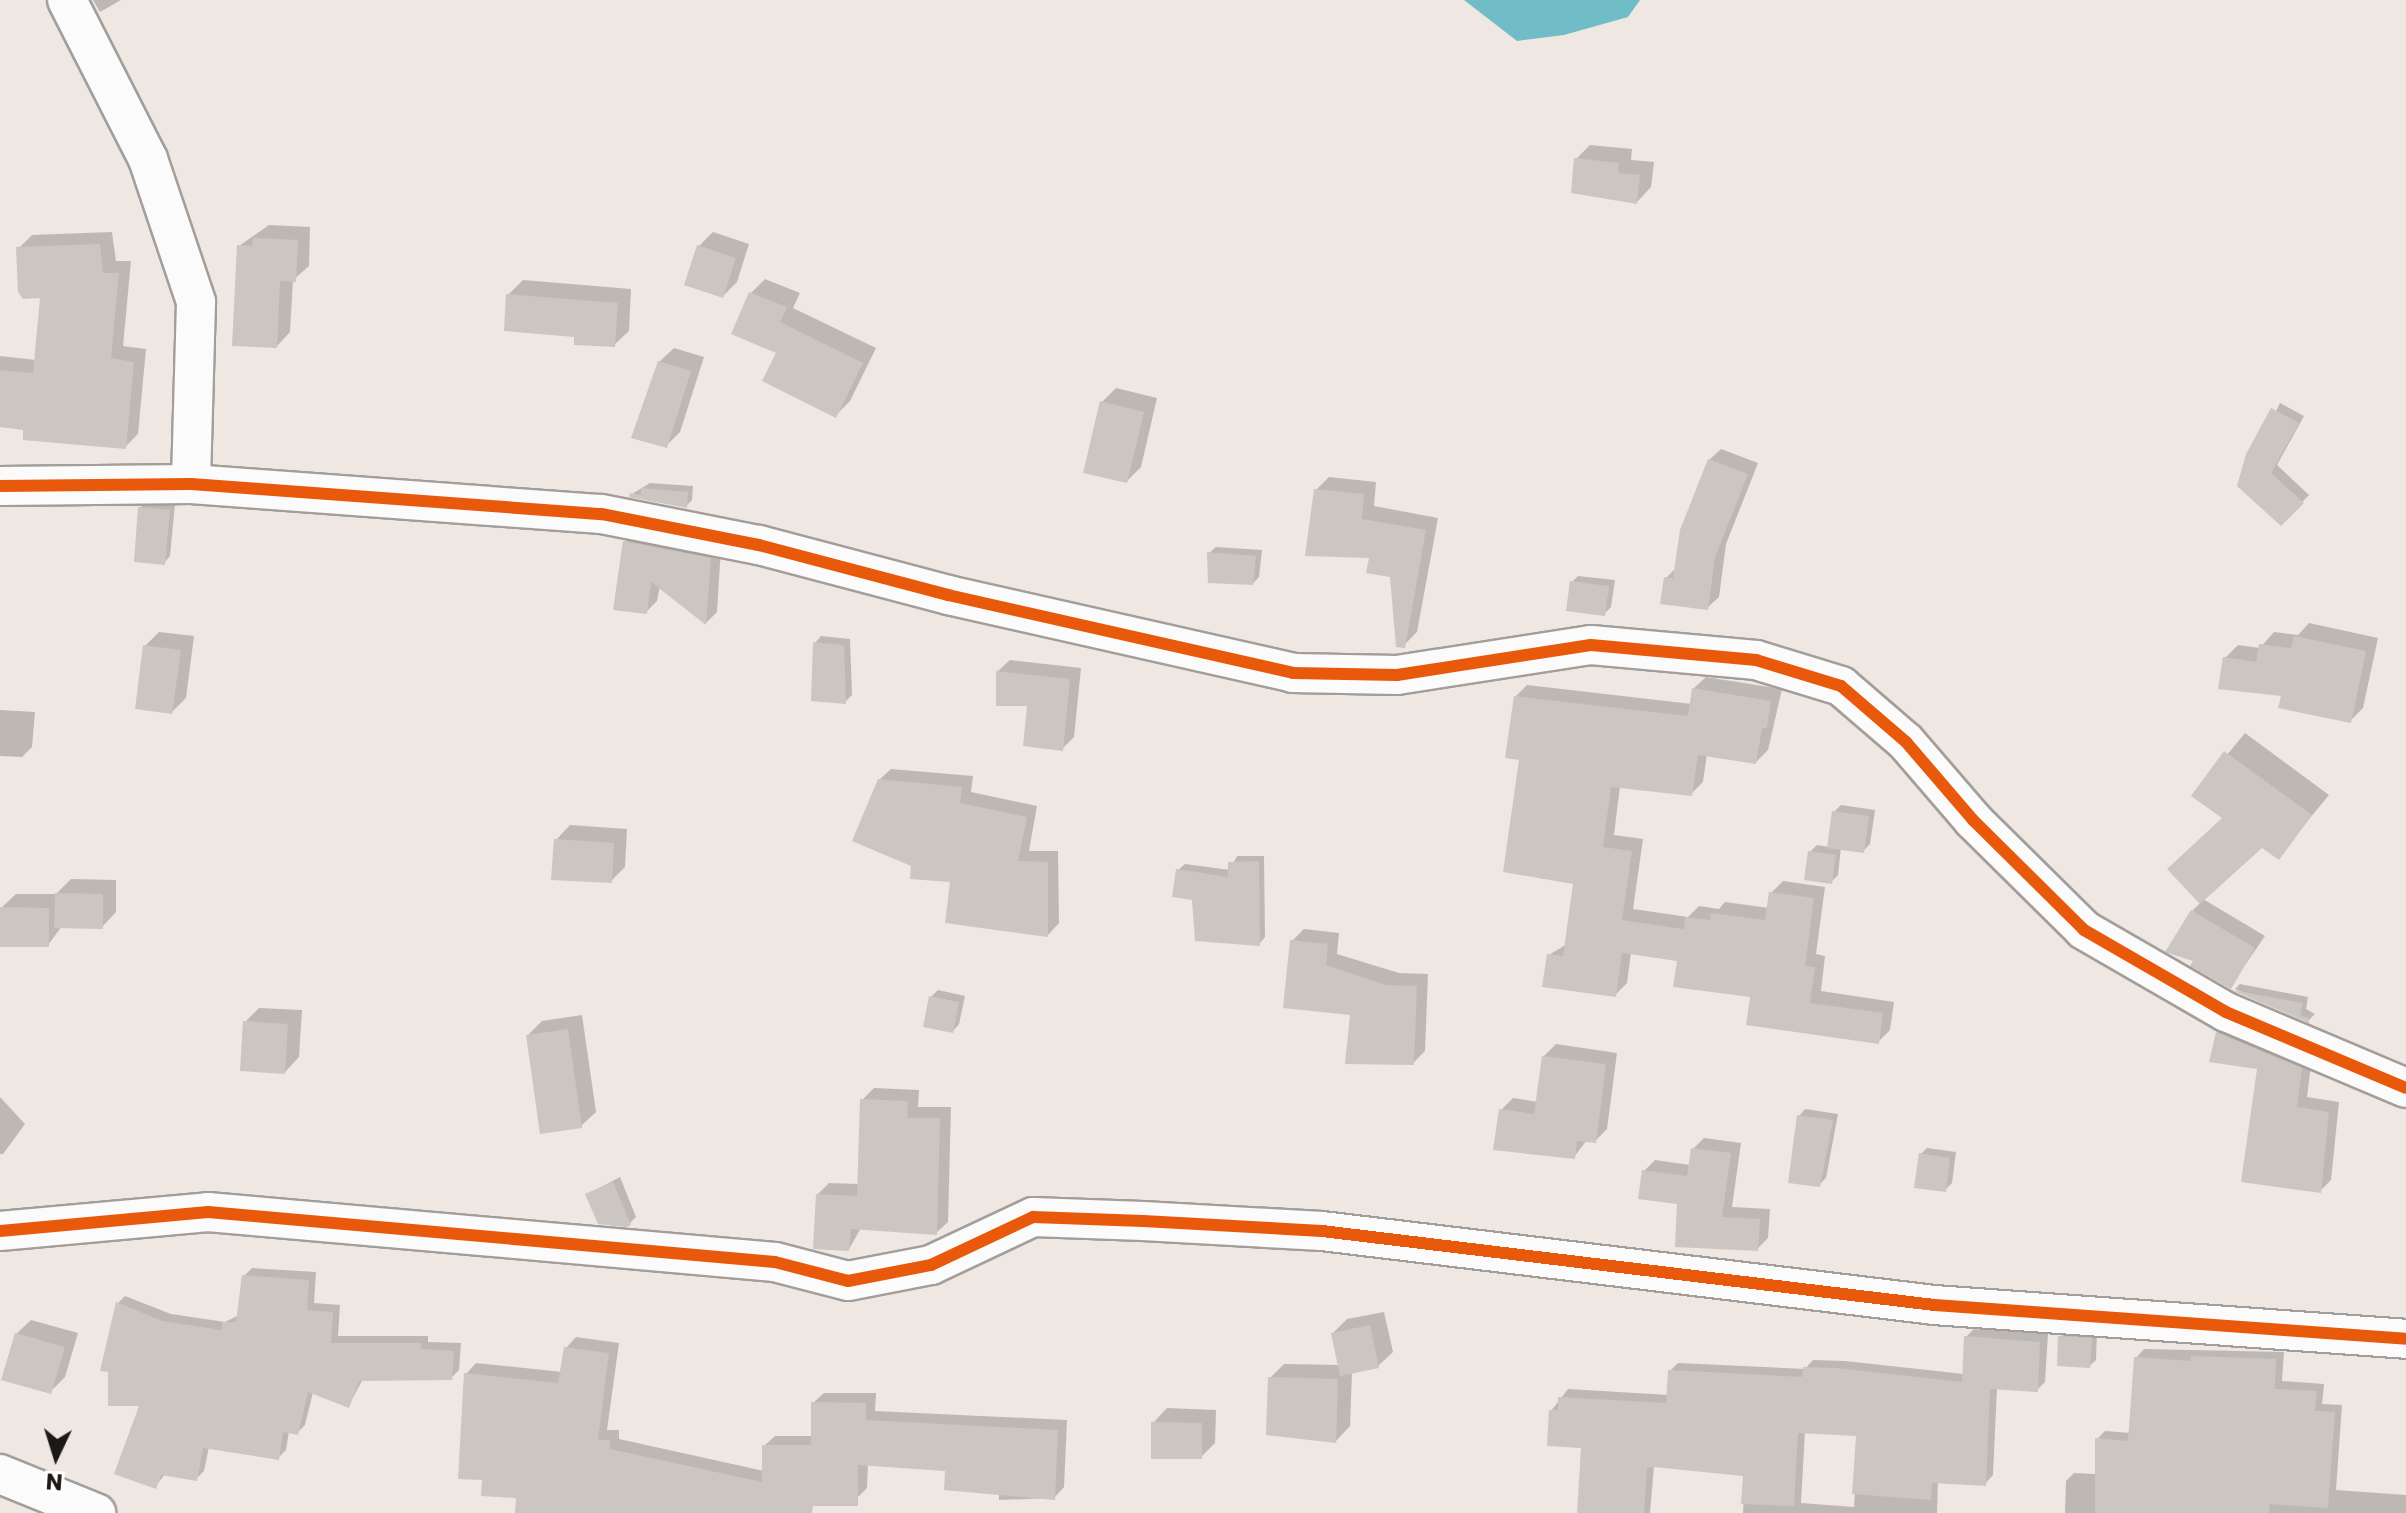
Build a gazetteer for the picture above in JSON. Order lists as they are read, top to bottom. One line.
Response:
{"north":"bottom"}
